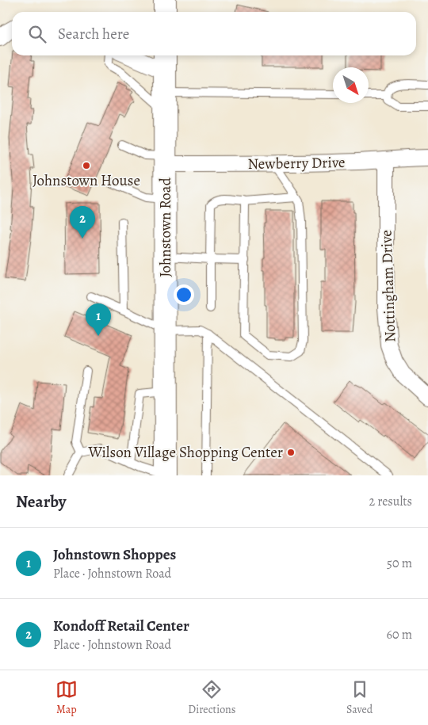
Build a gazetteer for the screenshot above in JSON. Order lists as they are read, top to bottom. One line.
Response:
{"streets":{"main road":["Johnstown Road"],"street":["Newberry Drive","Nottingham Drive"]},"crossings":[["Newberry Drive","Johnstown Road"],["Newberry Drive","Nottingham Drive"]],"places":["Johnstown House","Wilson Village Shopping Center"],"north":"bottom right","page":{"search":"Search here","pins":["2","1"],"heading":["Nearby","2 results"],"list":[{"mark":"1","name":"Johnstown Shoppes","note":"Place · Johnstown Road","value":"50 m"},{"mark":"2","name":"Kondoff Retail Center","note":"Place · Johnstown Road","value":"60 m"}],"nav":["Map","Directions","Saved"]}}
